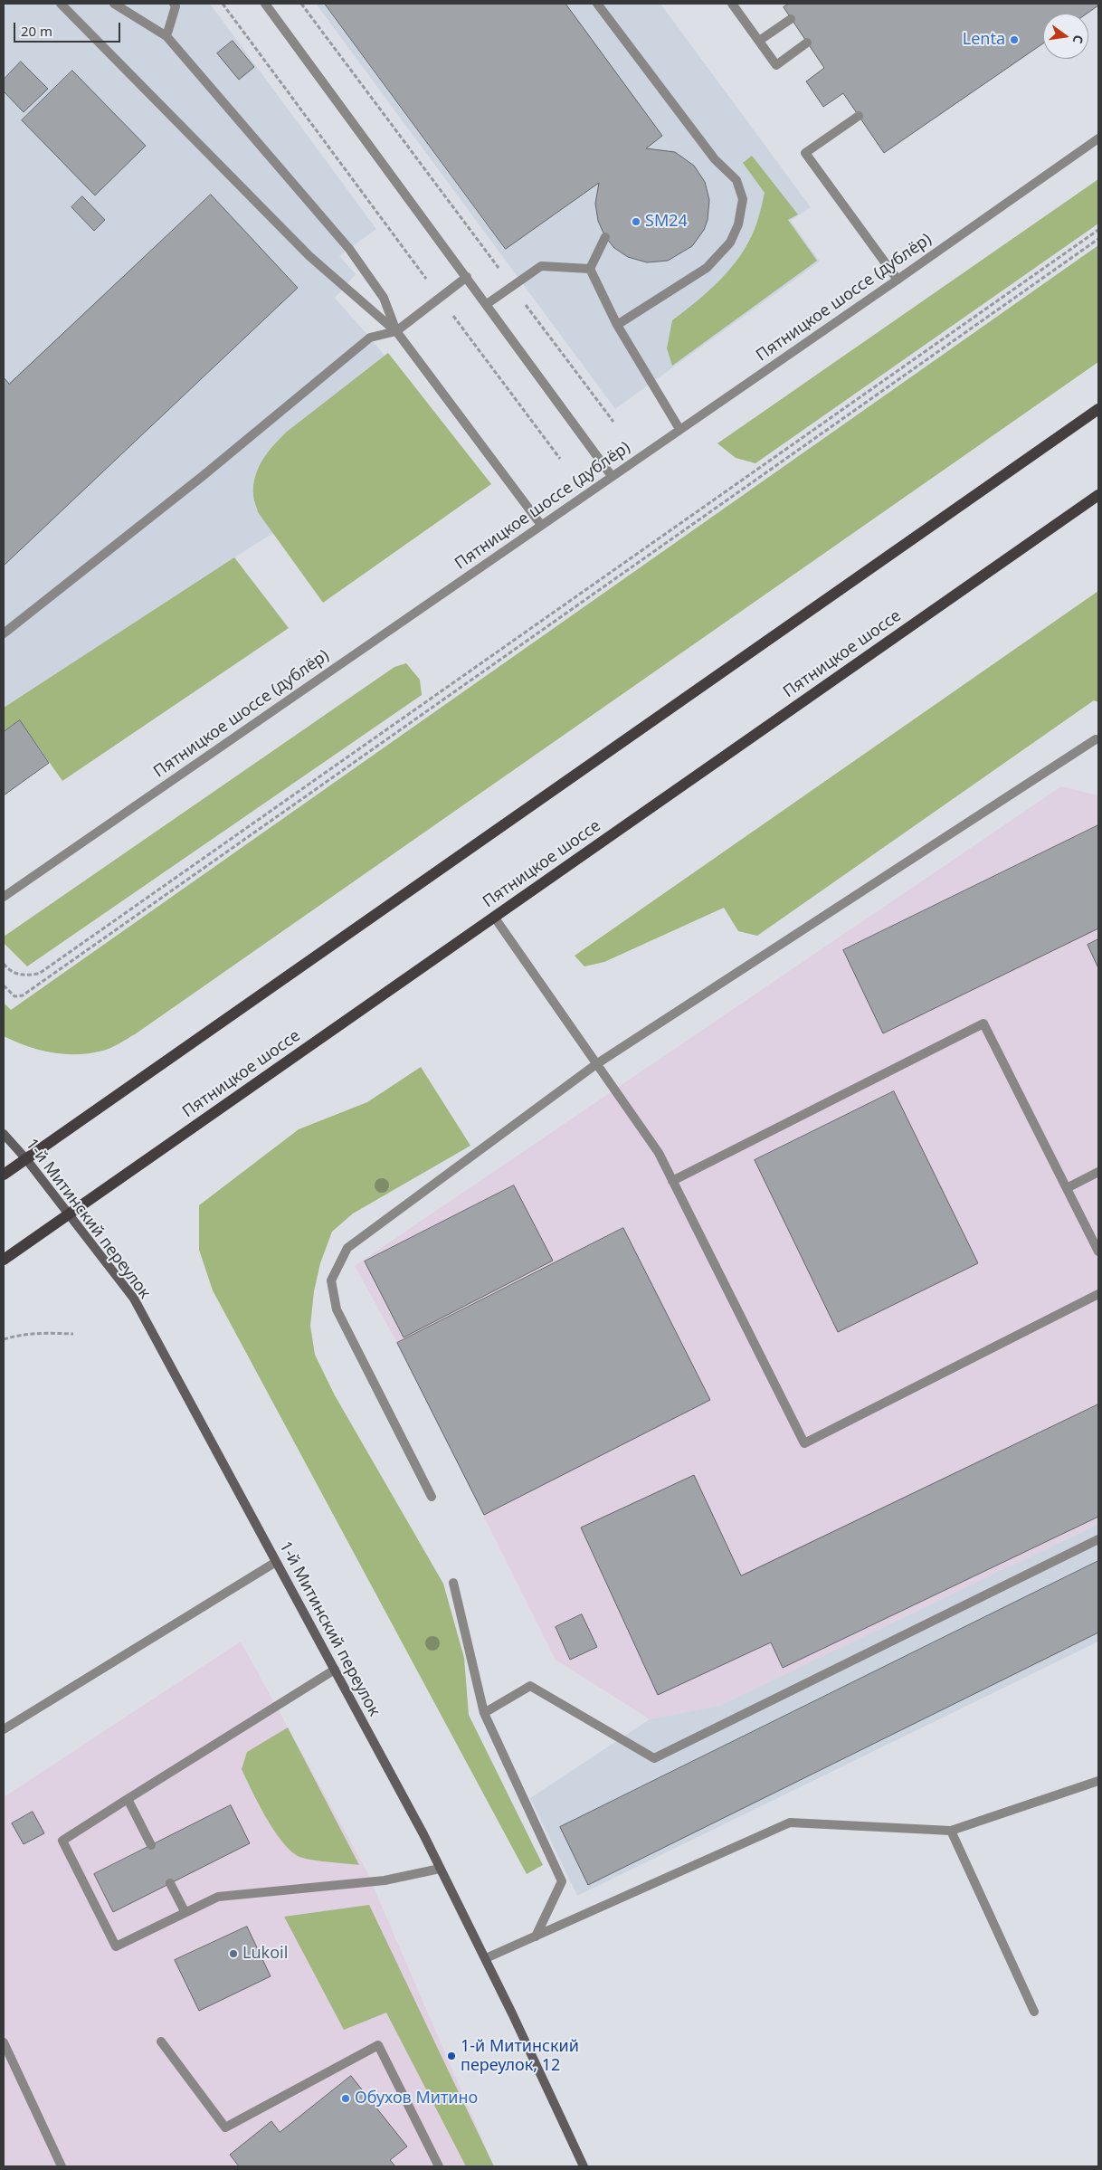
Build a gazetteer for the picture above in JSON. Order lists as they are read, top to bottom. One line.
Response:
{"streets":{"main road":["Пятницкое шоссе","1-й Митинский переулок"],"street":["Пятницкое шоссе (дублёр)"]},"crossings":[["Пятницкое шоссе","1-й Митинский переулок"]],"places":["Lenta","SM24","Lukoil","1-й Митинский переулок, 12","Обухов Митино"],"scale_bar":"20 m","north":"right"}
